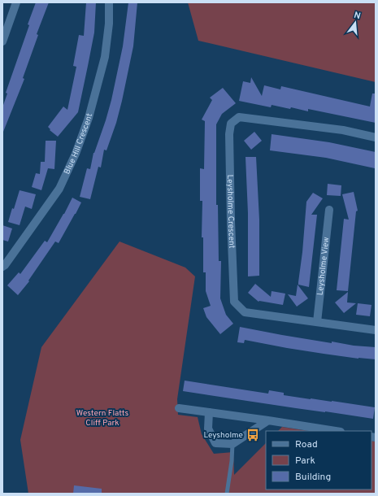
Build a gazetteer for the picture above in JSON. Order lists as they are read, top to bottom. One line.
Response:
{"streets":{"street":["Blue Hill Crescent","Leysholme Crescent","Leysholme View"]},"crossings":[["Leysholme Crescent","Leysholme View"]],"parks":["Western Flatts Cliff Park"],"places":{"bus stop":["Leysholme"]},"legend":["Road","Park","Building"],"north":"top"}
